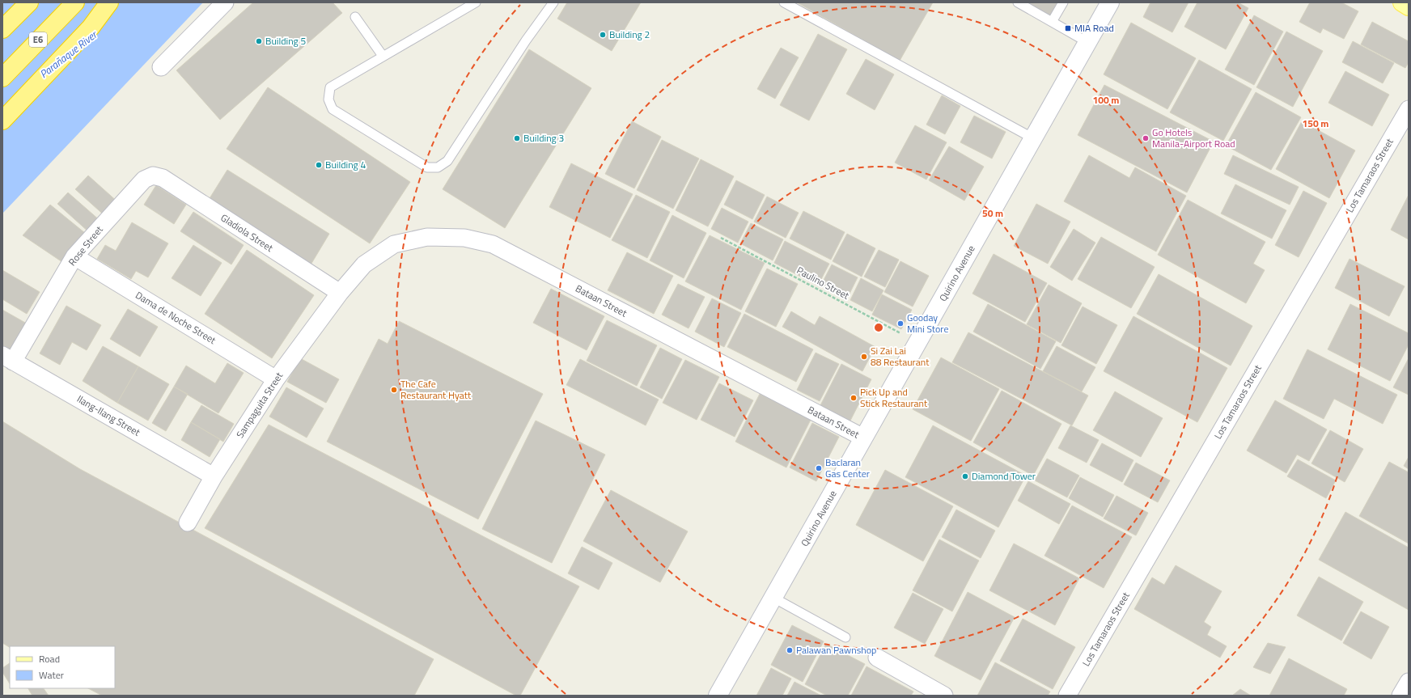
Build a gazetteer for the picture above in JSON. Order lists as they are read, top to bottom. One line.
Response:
{"streets":{"highway":["E6"],"main road":["Quirino Avenue"],"street":["Los Tamaraos Street","Gladiola Street","Rose Street","Bataan Street","Dama de Noche Street","Sampaguita Street","Ilang-Ilang Street"],"path":["Paulino Street"]},"crossings":[["Gladiola Street","Rose Street"],["Gladiola Street","Bataan Street"],["Gladiola Street","Sampaguita Street"],["Rose Street","Dama de Noche Street"],["Rose Street","Ilang-Ilang Street"],["Quirino Avenue","Paulino Street"],["Quirino Avenue","Bataan Street"],["Bataan Street","Sampaguita Street"],["Dama de Noche Street","Sampaguita Street"],["Sampaguita Street","Ilang-Ilang Street"]],"water":["Parañaque River"],"places":{"transit":["MIA Road"],"other":["Building 2","Building 5","Building 3","Go Hotels Manila-Airport Road","Building 4","Gooday Mini Store","Si Zai Lai 88 Restaurant","The Cafe Restaurant Hyatt","Pick Up and Stick Restaurant","Baclaran Gas Center","Diamond Tower","Palawan Pawnshop"]},"legend":["Road","Water"],"rings":["100 m","150 m","50 m"]}
